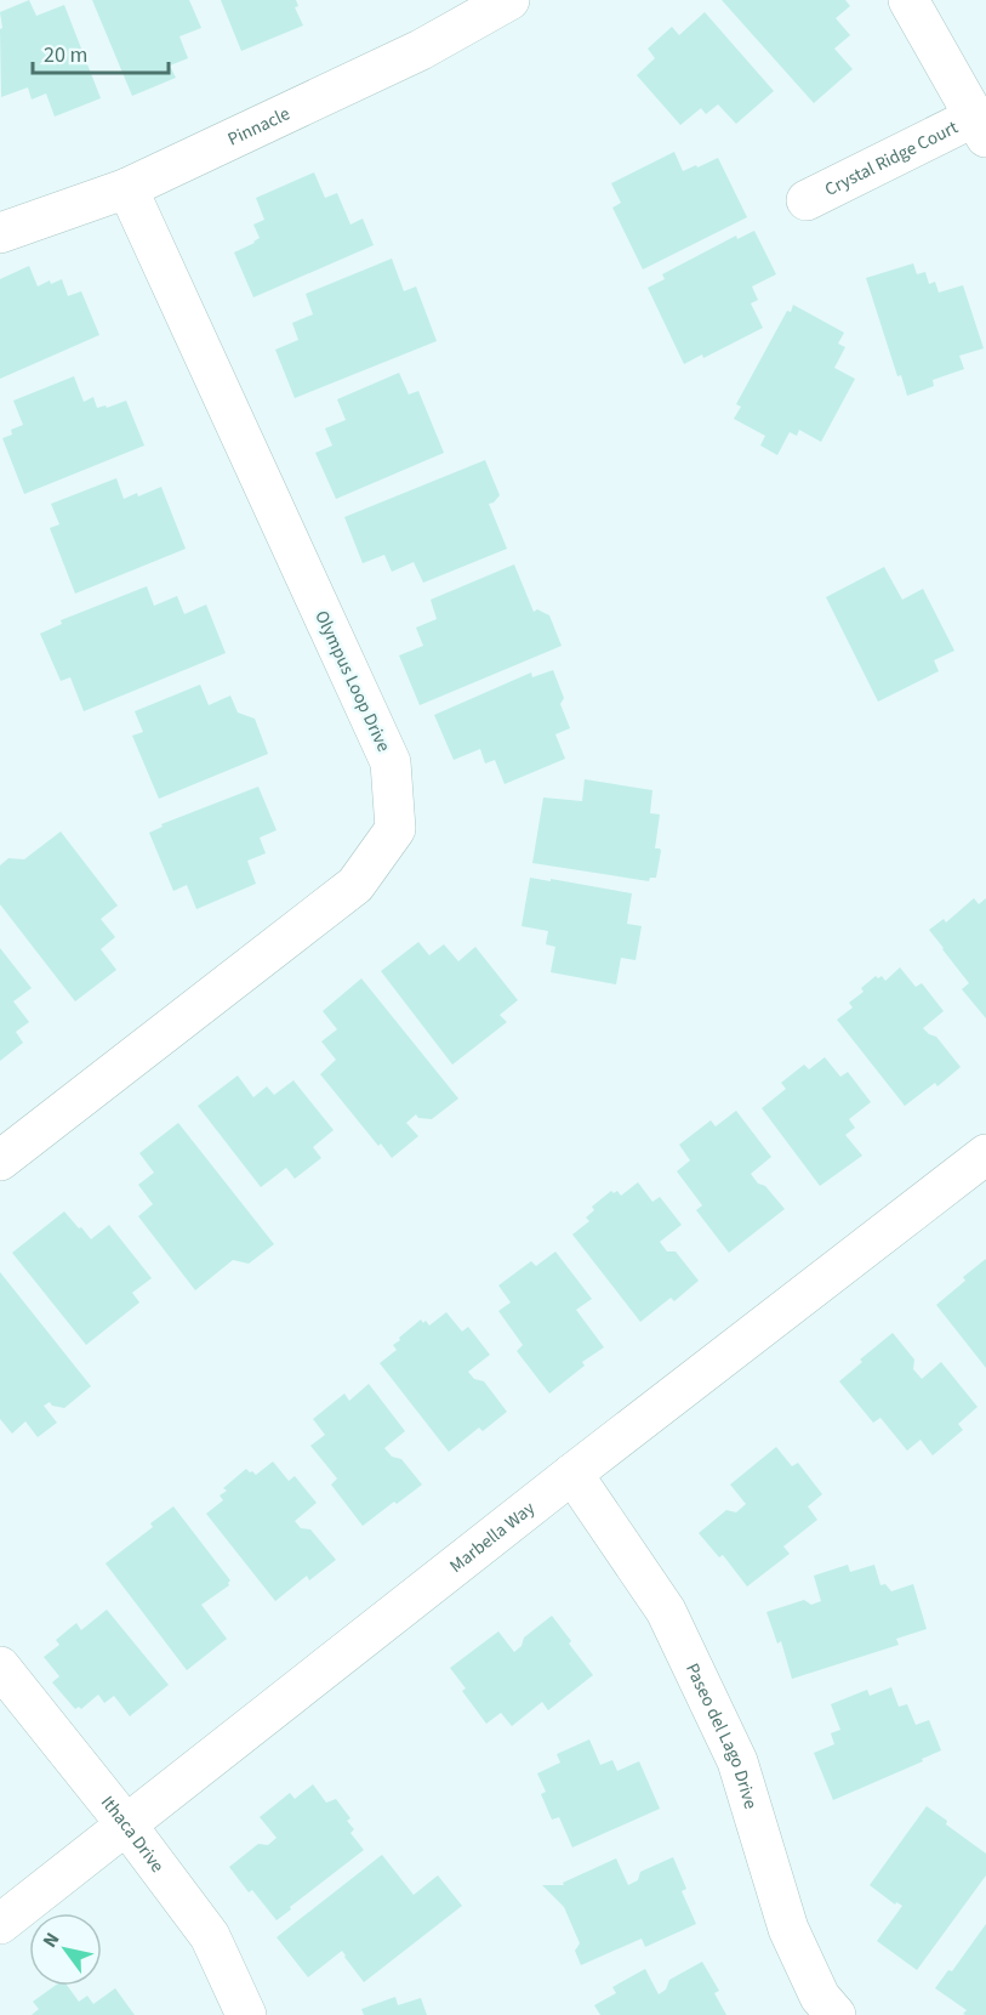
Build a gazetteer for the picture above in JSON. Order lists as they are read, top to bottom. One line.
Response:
{"streets":{"street":["Pinnacle","Crystal Ridge Court","Olympus Loop Drive","Marbella Way","Paseo del Lago Drive","Ithaca Drive"]},"crossings":[["Pinnacle","Olympus Loop Drive"],["Marbella Way","Paseo del Lago Drive"],["Marbella Way","Ithaca Drive"]],"scale_bar":"20 m","north":"top left"}
